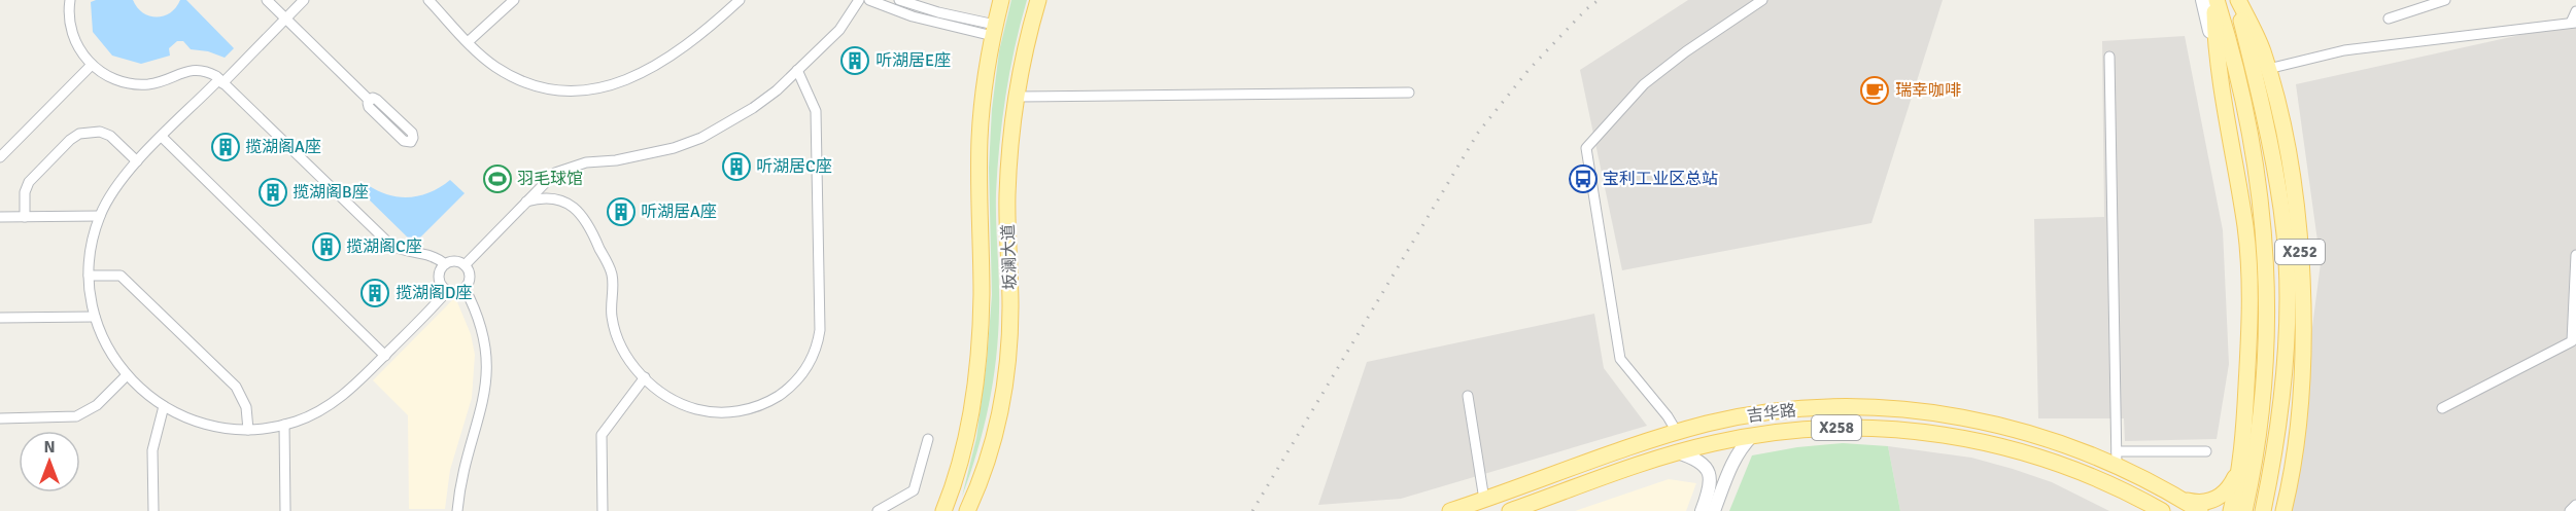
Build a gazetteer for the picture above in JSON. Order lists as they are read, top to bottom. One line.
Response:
{"streets":{"main road":["X252","坂澜大道","吉华路","X258"]},"places":{"building":["听湖居E座","揽湖阁A座","听湖居C座","揽湖阁B座","听湖居A座","揽湖阁C座","揽湖阁D座"],"cafe":["瑞幸咖啡"],"sports":["羽毛球馆"],"bus stop":["宝利工业区总站"]},"north":"top"}
